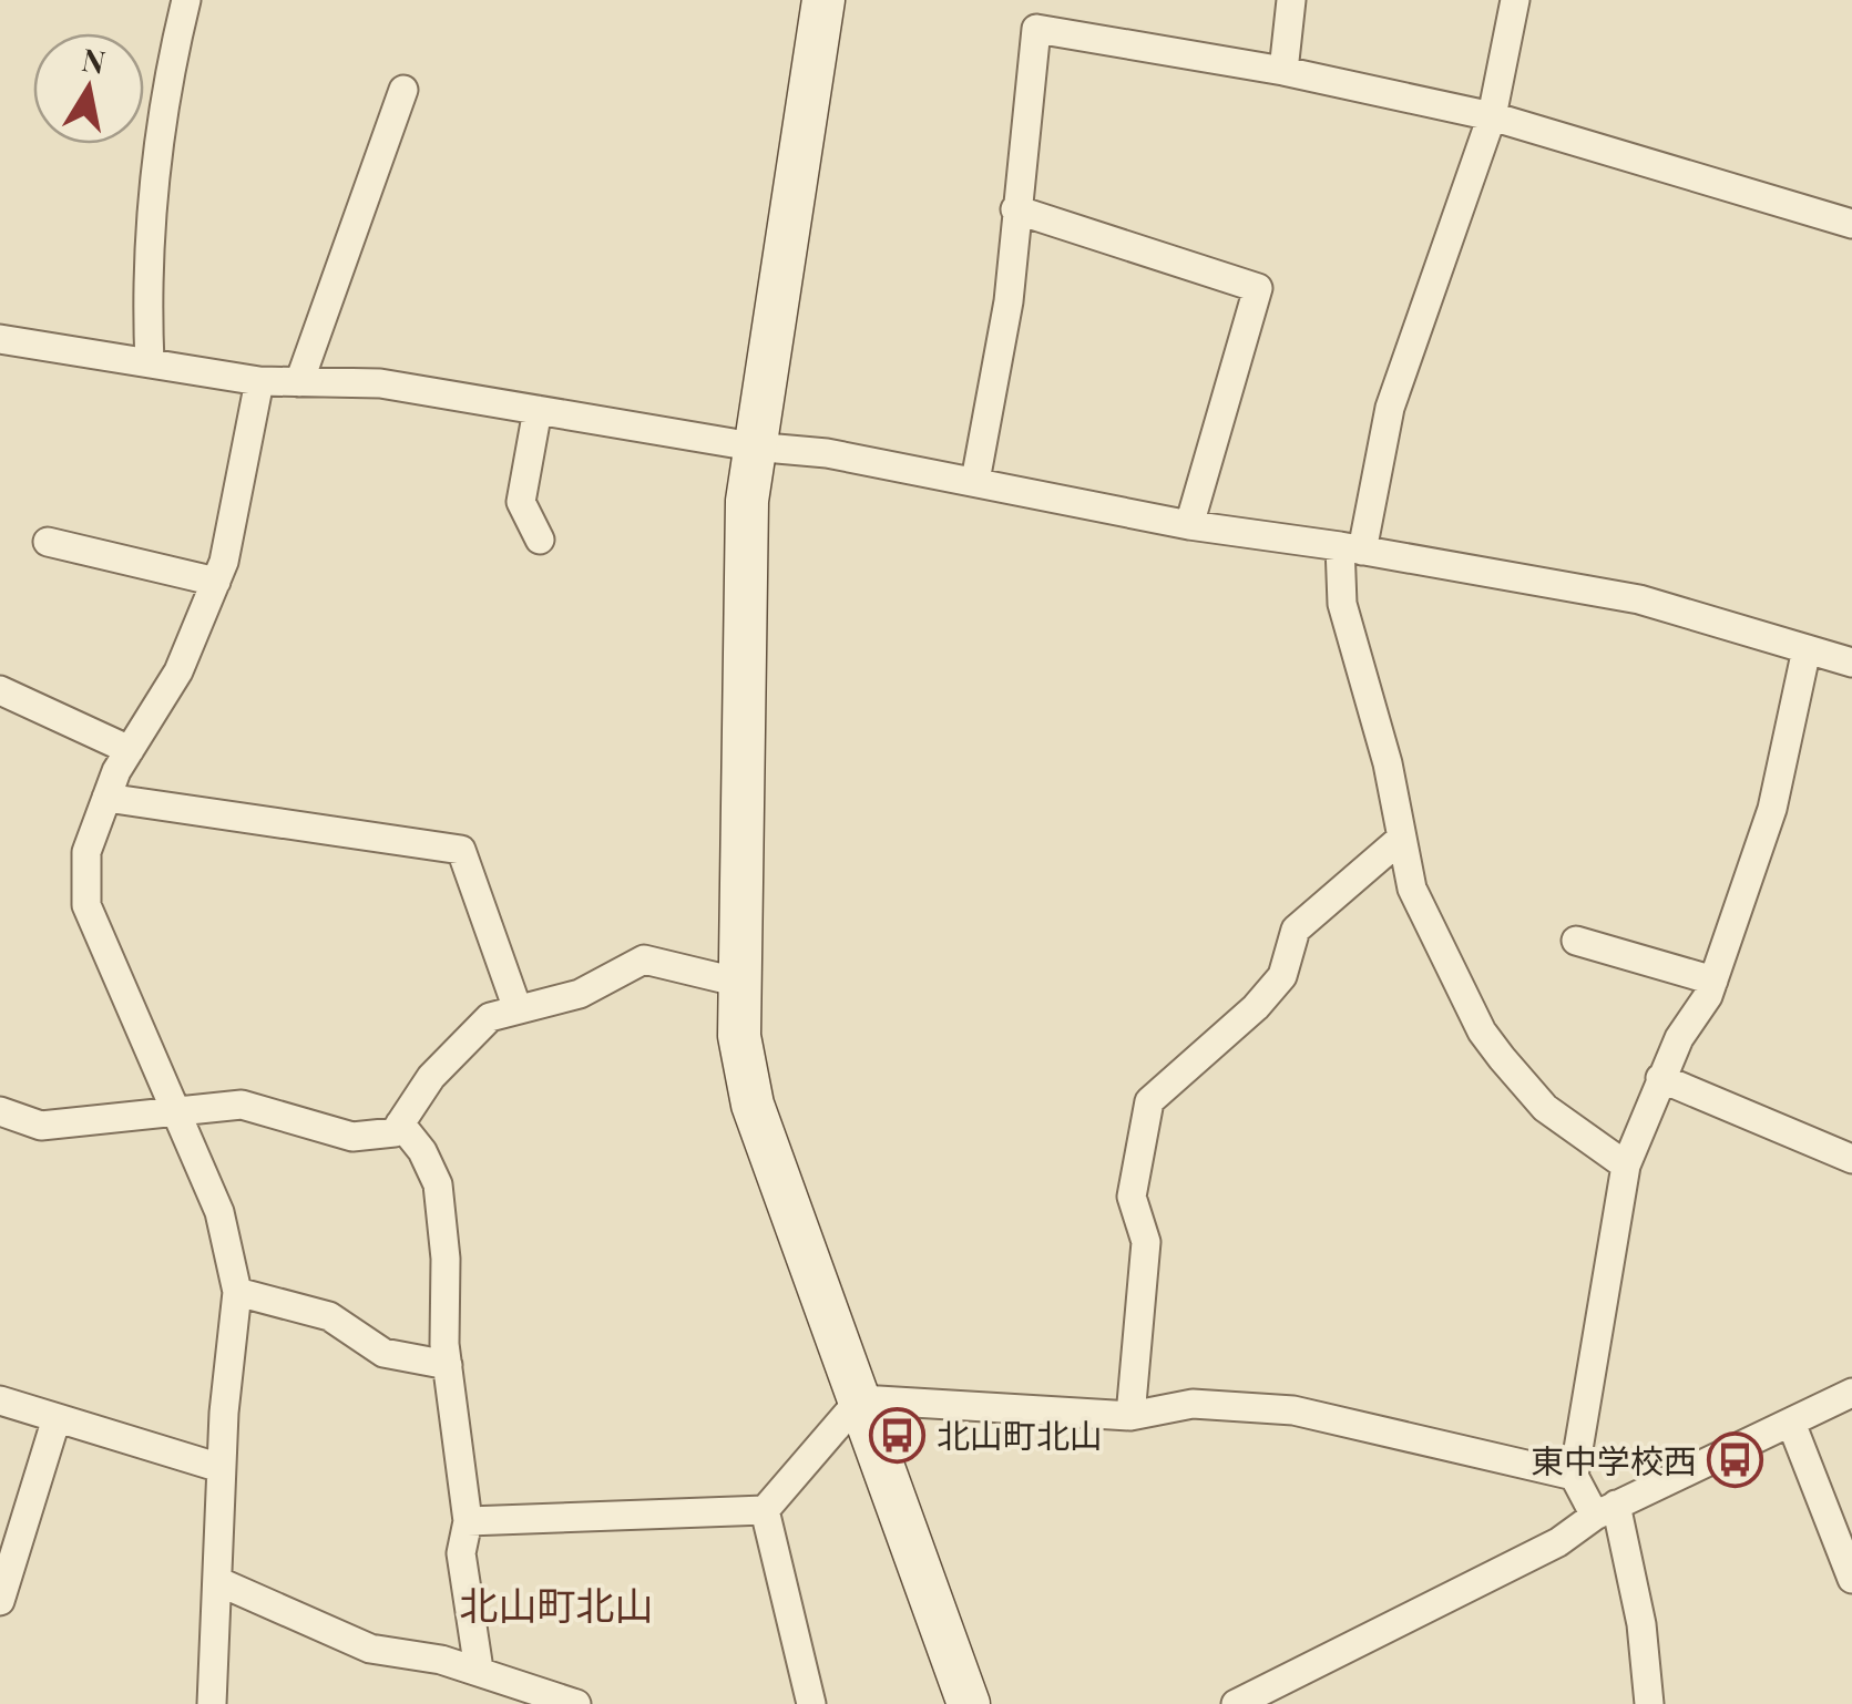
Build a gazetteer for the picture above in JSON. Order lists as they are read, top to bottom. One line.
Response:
{"districts":["北山町北山"],"places":{"bus stop":["北山町北山","東中学校西"]},"north":"top"}
